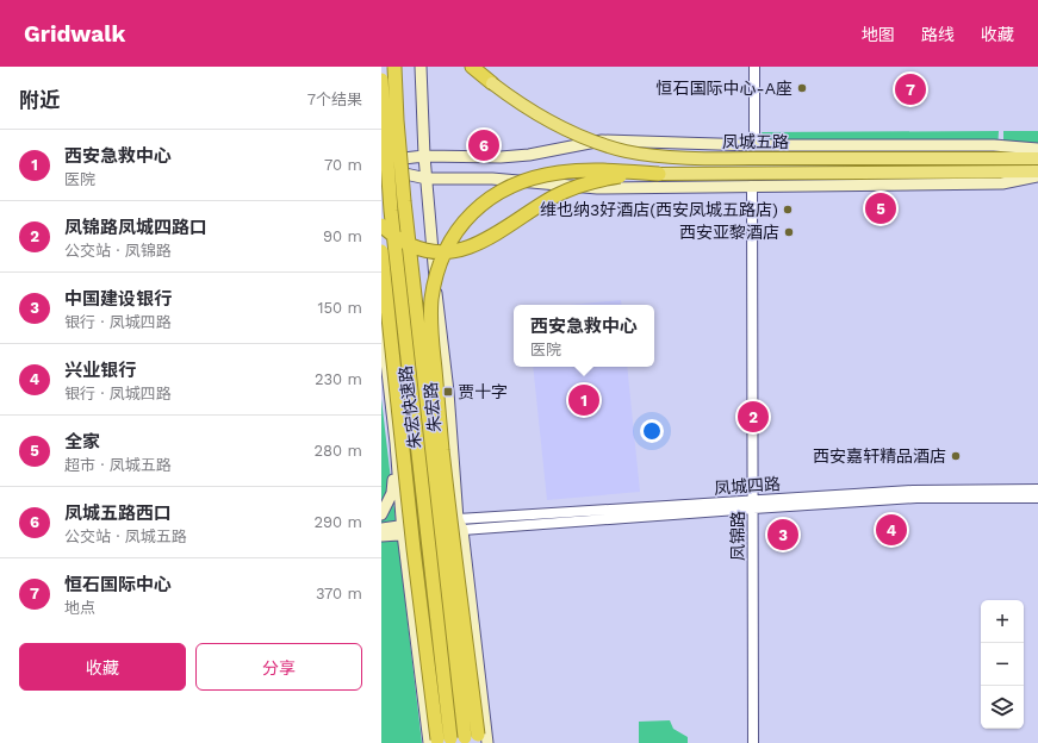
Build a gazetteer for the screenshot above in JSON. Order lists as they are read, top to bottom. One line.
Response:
{"streets":{"highway":["朱宏快速路"],"main road":["凤城五路","朱宏路"],"street":["凤城四路","凤锦路"]},"crossings":[["朱宏快速路","朱宏路"],["朱宏路","凤城四路"],["凤城四路","凤锦路"]],"places":{"other":["恒石国际中心-A座","维也纳3好酒店(西安凤城五路店)","西安亚黎酒店","西安嘉轩精品酒店"],"transit":["贾十字"]},"page":{"header":"Gridwalk","nav":["地图","路线","收藏"],"heading":["附近","7个结果"],"pins":["7","6","5","1","2","4","3"],"list":[{"mark":"1","name":"西安急救中心","note":"医院","value":"70 m"},{"mark":"2","name":"凤锦路凤城四路口","note":"公交站 · 凤锦路","value":"90 m"},{"mark":"3","name":"中国建设银行","note":"银行 · 凤城四路","value":"150 m"},{"mark":"4","name":"兴业银行","note":"银行 · 凤城四路","value":"230 m"},{"mark":"5","name":"全家","note":"超市 · 凤城五路","value":"280 m"},{"mark":"6","name":"凤城五路西口","note":"公交站 · 凤城五路","value":"290 m"},{"mark":"7","name":"恒石国际中心","note":"地点","value":"370 m"}],"popup":["西安急救中心","医院"],"map_buttons":["+","−"],"buttons":["收藏","分享"]}}
